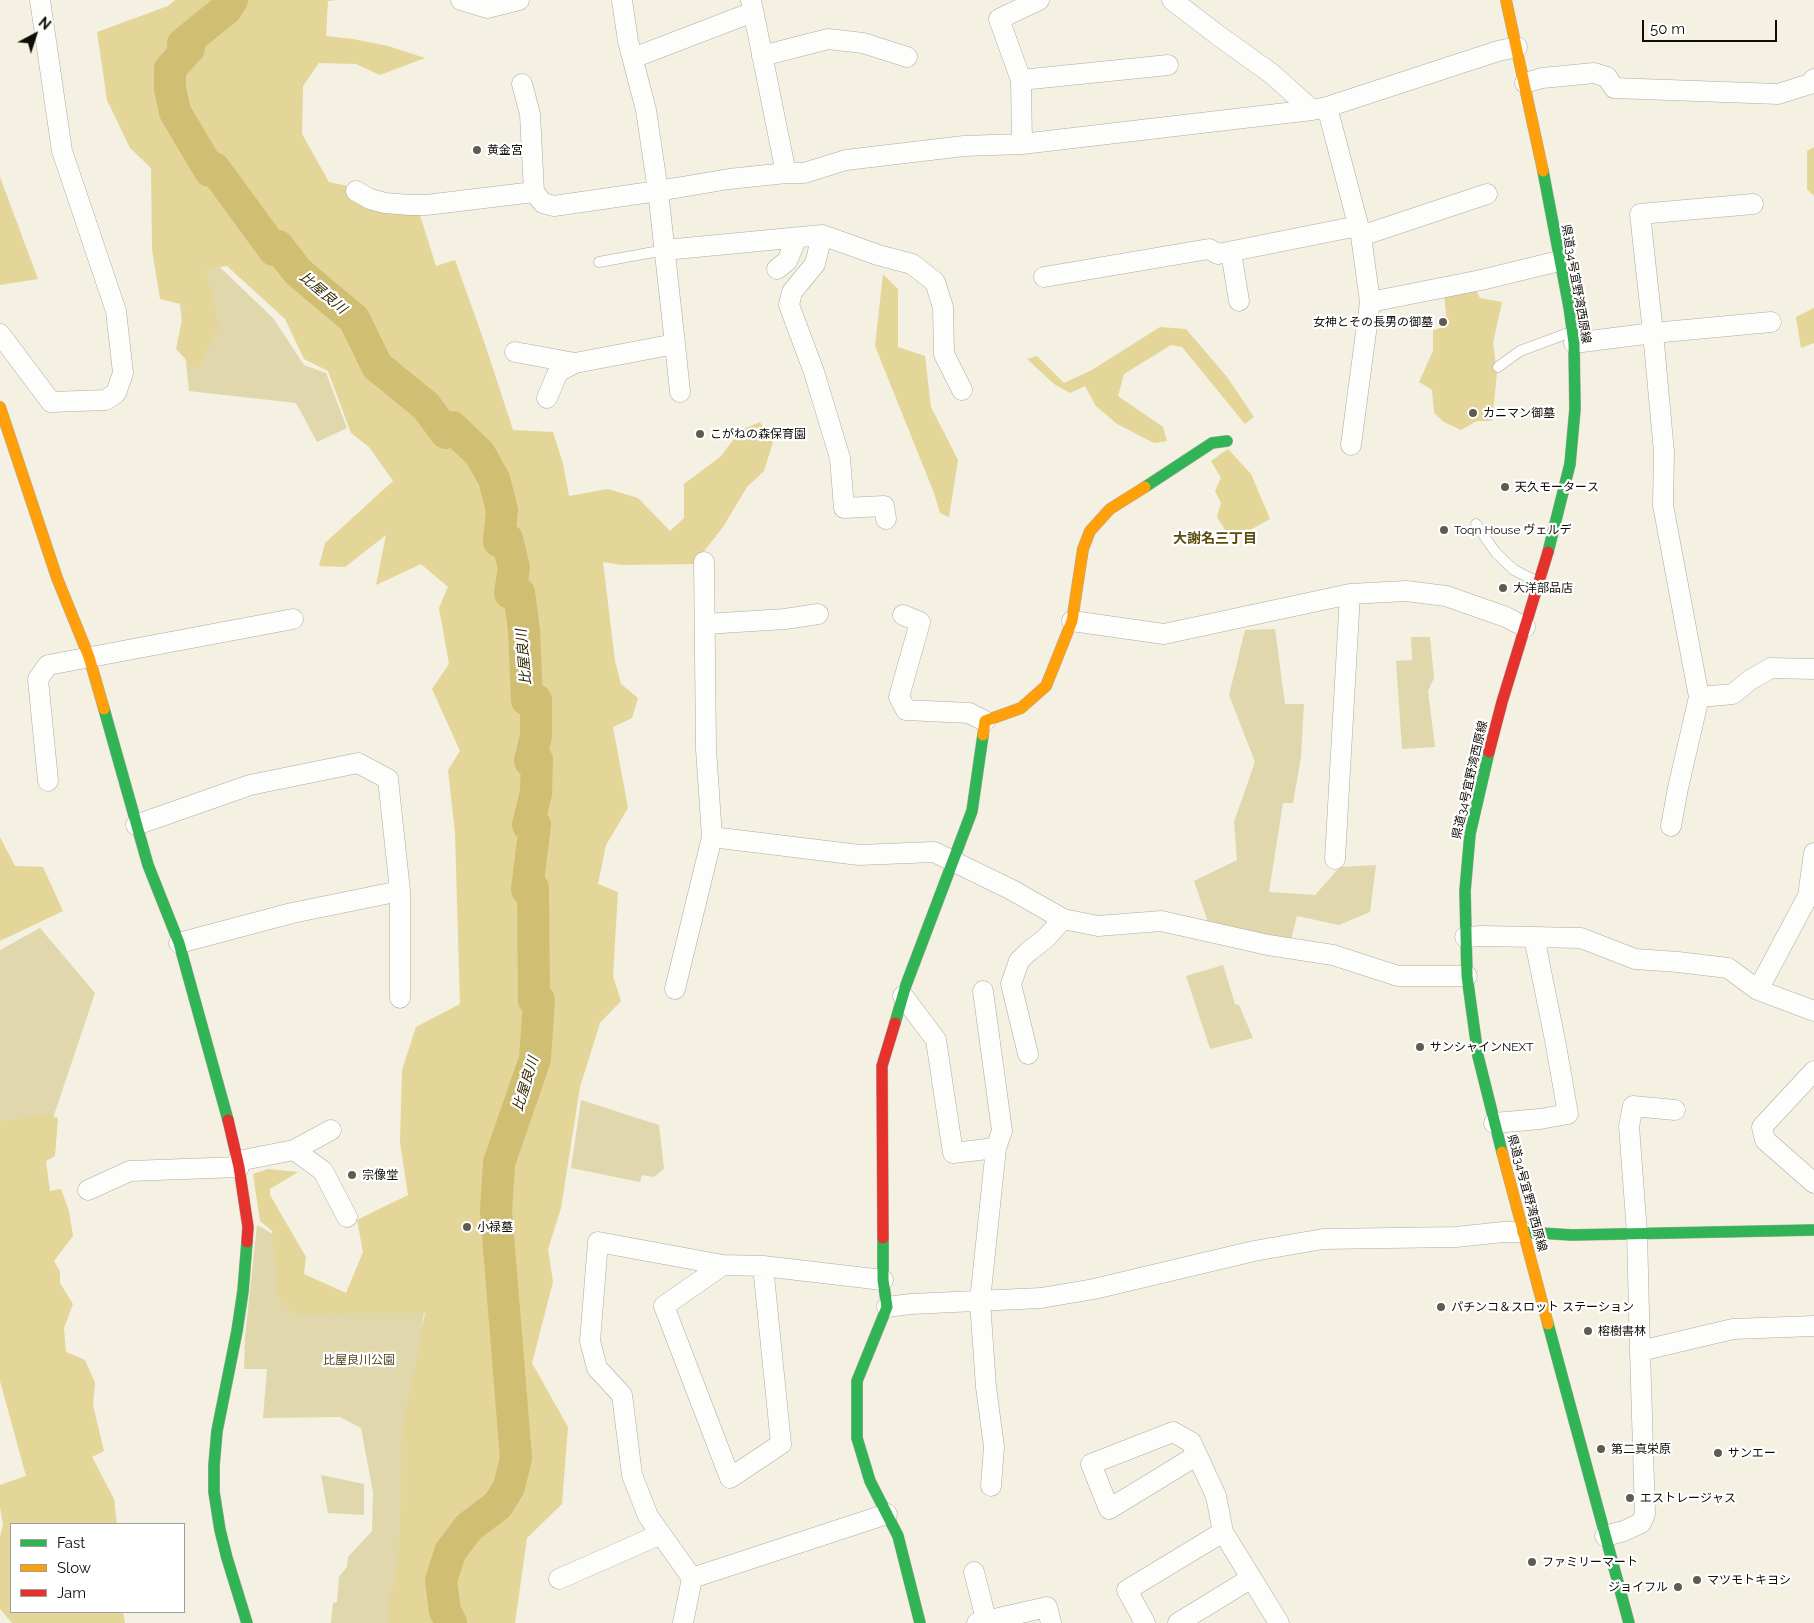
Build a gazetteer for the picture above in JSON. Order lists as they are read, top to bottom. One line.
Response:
{"streets":{"street":["県道34号宜野湾西原線"]},"districts":["大謝名三丁目"],"water":["比屋良川"],"parks":["比屋良川公園"],"places":["黄金宮","女神とその長男の御墓","カニマン御墓","こがねの森保育園","天久モータース","Toqn House ヴェルデ","大洋部品店","サンシャインNEXT","宗像堂","小禄墓","パチンコ＆スロット ステーション","榕樹書林","第二真栄原","サンエー","エストレージャス","ファミリーマート","マツモトキヨシ","ジョイフル"],"legend":["Fast","Slow","Jam"],"scale_bar":"50 m","north":"top right"}
